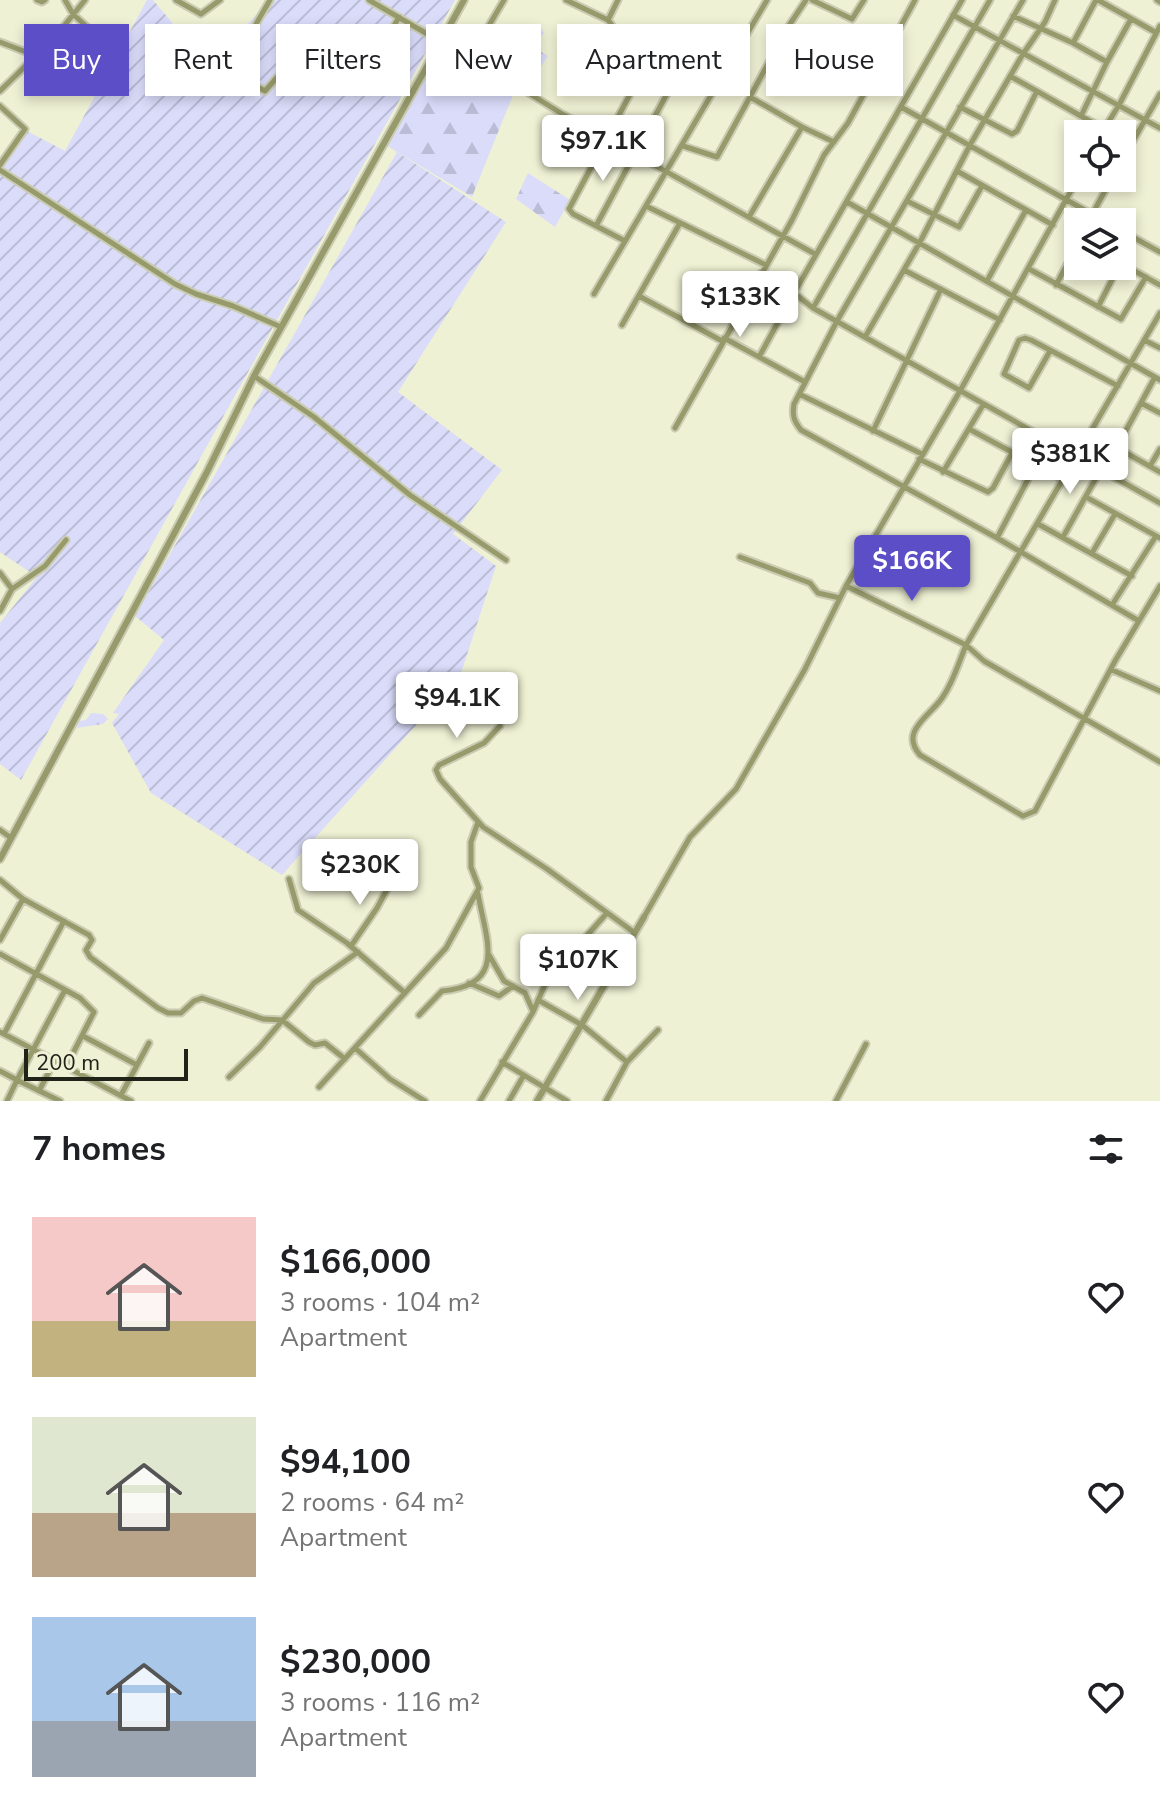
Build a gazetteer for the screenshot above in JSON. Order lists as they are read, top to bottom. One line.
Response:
{"scale_bar":"200 m","page":{"chip":["Buy","Rent","Filters","New","Apartment","House"],"price":["$97.1K","$133K","$381K","$166K","$94.1K","$230K","$107K"],"scale":"200 m","heading":"7 homes","list":[{"name":"$166,000","note":"3 rooms · 104 m² · Apartment"},{"name":"$94,100","note":"2 rooms · 64 m² · Apartment"},{"name":"$230,000","note":"3 rooms · 116 m² · Apartment"}]}}
